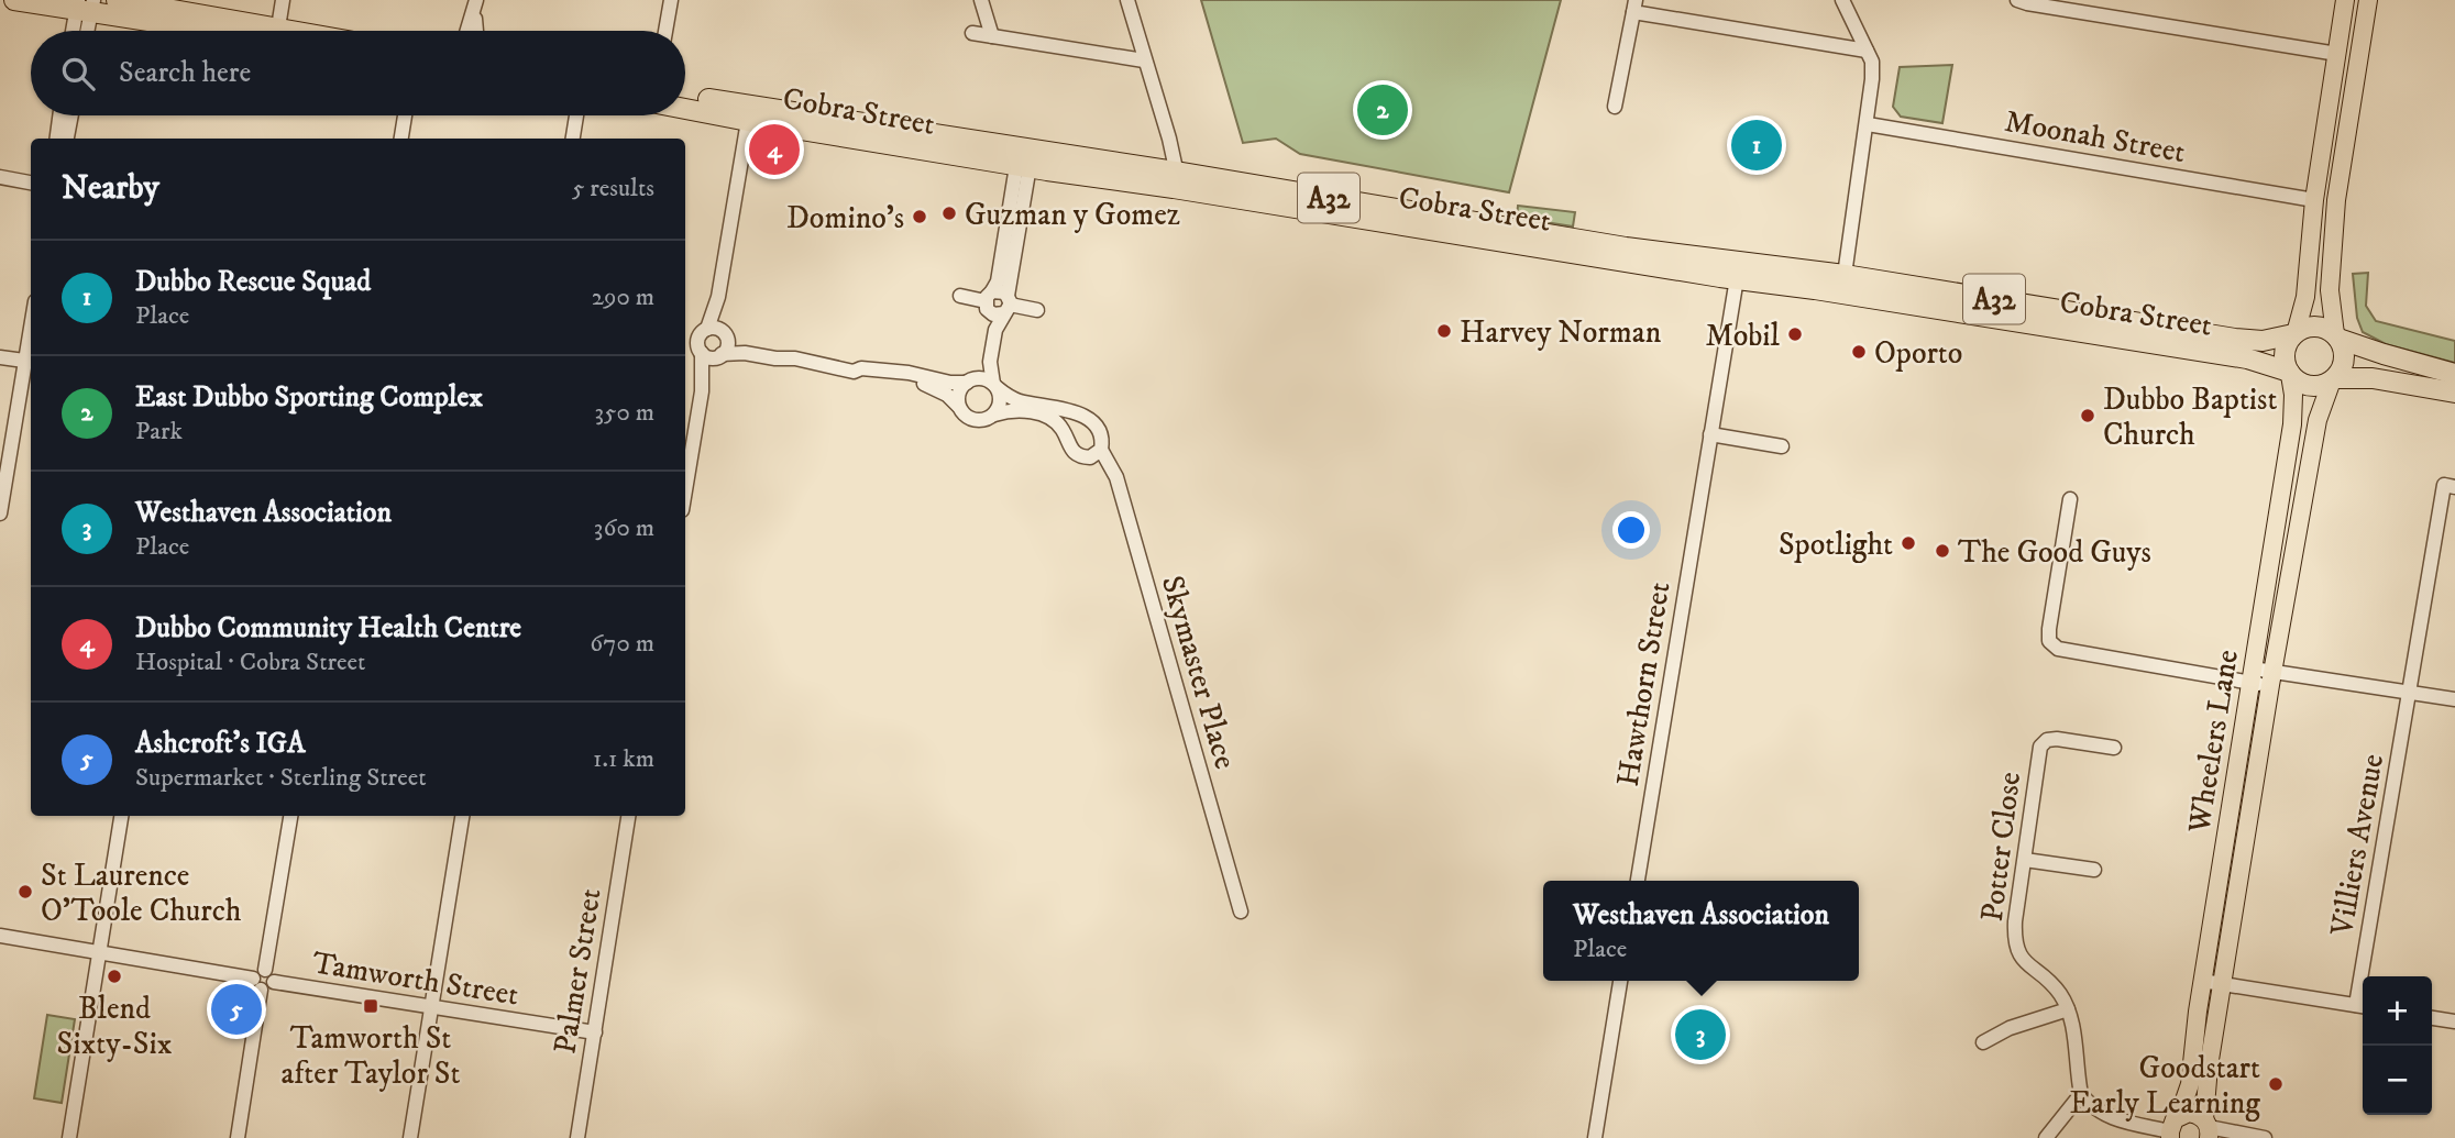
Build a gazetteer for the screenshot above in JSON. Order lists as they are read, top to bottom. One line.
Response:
{"streets":{"highway":["Cobra Street","A32"],"main road":["Wheelers Lane"],"street":["Moonah Street","Skymaster Place","Hawthorn Street","Villiers Avenue","Potter Close","Palmer Street","Tamworth Street"]},"crossings":[["Cobra Street","A32"],["Cobra Street","Hawthorn Street"],["Cobra Street","Wheelers Lane"],["A32","Wheelers Lane"],["Palmer Street","Tamworth Street"]],"places":{"other":["Guzman y Gomez","Domino's","Harvey Norman","Mobil","Oporto","Dubbo Baptist Church","Spotlight","The Good Guys","St Laurence O'Toole Church","Blend Sixty-Six","Goodstart Early Learning"],"transit":["Tamworth St after Taylor St"]},"page":{"search":"Search here","pins":["2","1","4","5","3"],"heading":["Nearby","5 results"],"list":[{"mark":"1","name":"Dubbo Rescue Squad","note":"Place","value":"290 m"},{"mark":"2","name":"East Dubbo Sporting Complex","note":"Park","value":"350 m"},{"mark":"3","name":"Westhaven Association","note":"Place","value":"360 m"},{"mark":"4","name":"Dubbo Community Health Centre","note":"Hospital · Cobra Street","value":"670 m"},{"mark":"5","name":"Ashcroft's IGA","note":"Supermarket · Sterling Street","value":"1.1 km"}],"popup":["Westhaven Association","Place"],"map_buttons":["+","−"]}}
